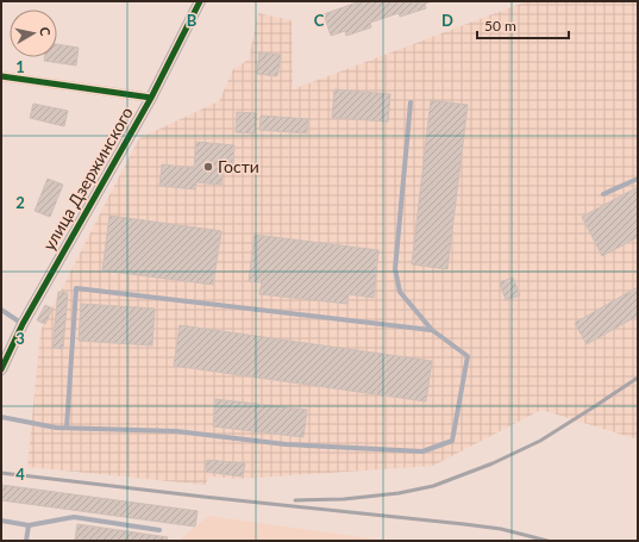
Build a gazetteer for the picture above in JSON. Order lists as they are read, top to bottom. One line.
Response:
{"streets":{"street":["улица Дзержинского"]},"places":["Гости"],"scale_bar":"50 m","north":"right","grid":{"columns":["B","C","D"],"rows":["1","2","3","4"]}}
